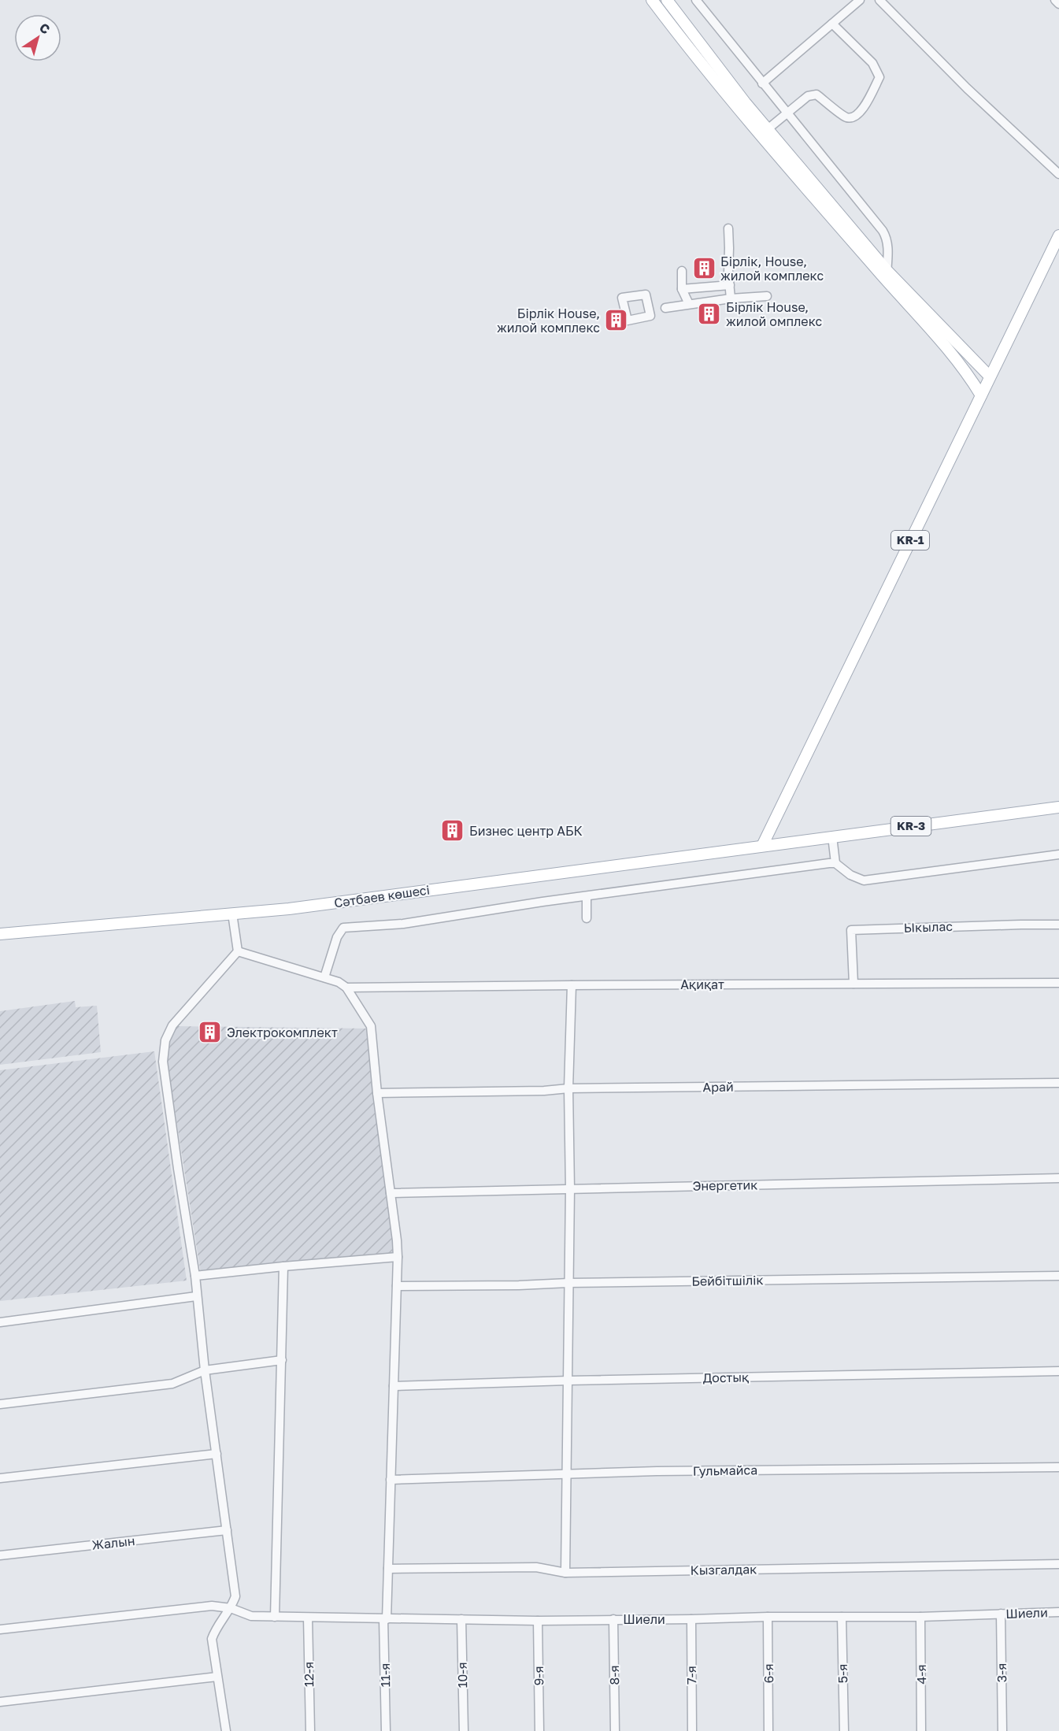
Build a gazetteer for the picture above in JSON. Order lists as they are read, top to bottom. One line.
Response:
{"streets":{"main road":["KR-1","KR-3","Сәтбаев көшесі"],"street":["Ыкылас","Ақиқат","Арай","Энергетик","Бейбітшілік","Достық","Гульмайса","Жалын","Кызгалдак","Шиели","3-я","6-я","5-я","12-я","4-я","11-я","10-я","8-я","7-я","9-я"]},"crossings":[["KR-1","KR-3"],["KR-1","Сәтбаев көшесі"],["KR-3","Сәтбаев көшесі"],["Ыкылас","Ақиқат"],["Ақиқат","11-я"],["Арай","11-я"],["Энергетик","11-я"],["Бейбітшілік","11-я"],["Достық","11-я"],["Гульмайса","11-я"],["Кызгалдак","11-я"],["Шиели","3-я"],["Шиели","6-я"],["Шиели","5-я"],["Шиели","12-я"],["Шиели","4-я"],["Шиели","11-я"],["Шиели","10-я"],["Шиели","8-я"],["Шиели","7-я"],["Шиели","9-я"]],"places":{"building":["Бірлік, House, жилой комплекс","Бірлік House, жилой омплекс","Бірлік House, жилой комплекс","Бизнес центр АБК","Электрокомплект"]},"north":"top right"}
